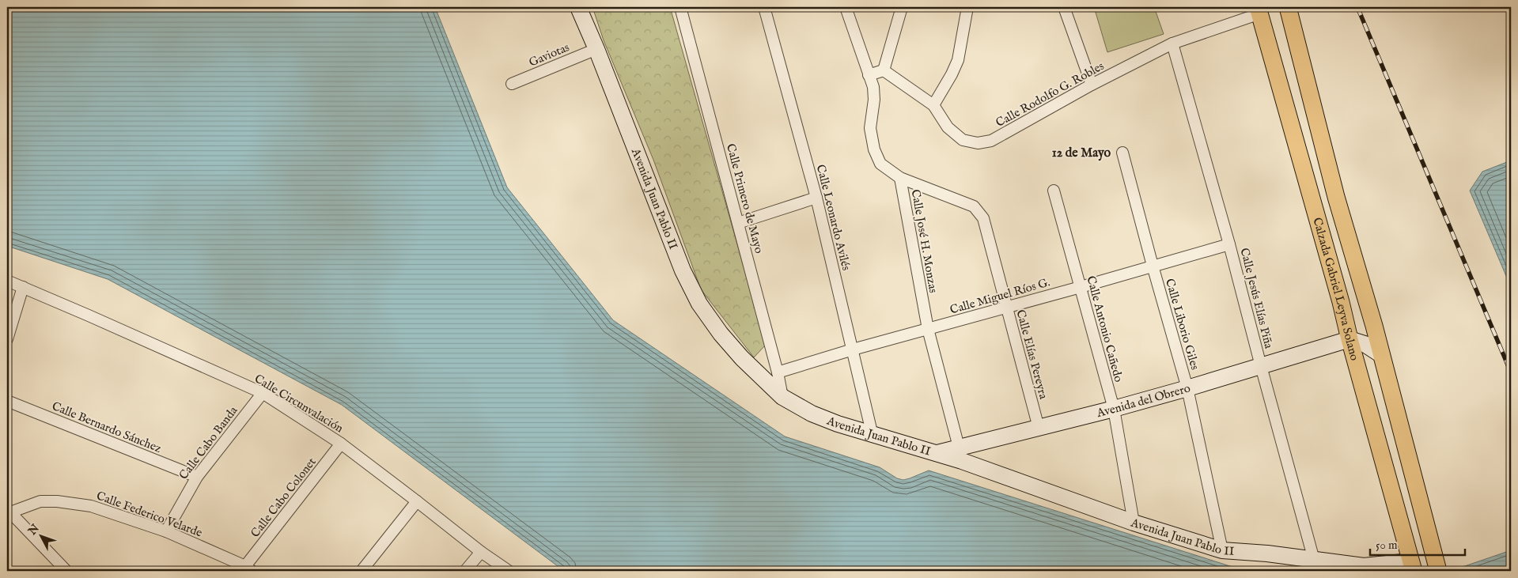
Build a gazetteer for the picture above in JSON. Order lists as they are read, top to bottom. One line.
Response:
{"streets":{"main road":["Avenida Juan Pablo II","Calzada Gabriel Leyva Solano","Avenida del Obrero"],"street":["Gaviotas","Calle Rodolfo G. Robles","Calle Primero de Mayo","Calle Leonardo Avilés","Calle José H. Monzas","Calle Miguel Ríos G.","Calle Jesús Elías Piña","Calle Liborio Giles","Calle Antonio Cañedo","Calle Elías Pereyra","Calle Circunvalación","Calle Bernardo Sánchez","Calle Cabo Banda","Calle Cabo Colonet","Calle Federico Velarde"]},"crossings":[["Gaviotas","Avenida Juan Pablo II"],["Calle Rodolfo G. Robles","Calzada Gabriel Leyva Solano"],["Calle Rodolfo G. Robles","Calle Jesús Elías Piña"],["Avenida Juan Pablo II","Calle Primero de Mayo"],["Avenida Juan Pablo II","Calle Leonardo Avilés"],["Avenida Juan Pablo II","Calle José H. Monzas"],["Avenida Juan Pablo II","Calzada Gabriel Leyva Solano"],["Avenida Juan Pablo II","Calle Jesús Elías Piña"],["Avenida Juan Pablo II","Calle Liborio Giles"],["Avenida Juan Pablo II","Calle Antonio Cañedo"],["Avenida Juan Pablo II","Avenida del Obrero"],["Calle Primero de Mayo","Calle Miguel Ríos G."],["Calle Leonardo Avilés","Calle Miguel Ríos G."],["Calle José H. Monzas","Calle Miguel Ríos G."],["Calle José H. Monzas","Calle Elías Pereyra"],["Calle José H. Monzas","Avenida del Obrero"],["Calzada Gabriel Leyva Solano","Avenida del Obrero"],["Calle Miguel Ríos G.","Calle Jesús Elías Piña"],["Calle Miguel Ríos G.","Calle Liborio Giles"],["Calle Miguel Ríos G.","Calle Antonio Cañedo"],["Calle Miguel Ríos G.","Calle Elías Pereyra"],["Calle Jesús Elías Piña","Avenida del Obrero"],["Calle Liborio Giles","Avenida del Obrero"],["Calle Antonio Cañedo","Avenida del Obrero"],["Calle Elías Pereyra","Avenida del Obrero"],["Calle Circunvalación","Calle Cabo Banda"],["Calle Circunvalación","Calle Cabo Colonet"],["Calle Bernardo Sánchez","Calle Cabo Banda"],["Calle Cabo Banda","Calle Federico Velarde"],["Calle Cabo Colonet","Calle Federico Velarde"]],"districts":["12 de Mayo"],"scale_bar":"50 m","north":"top left"}
